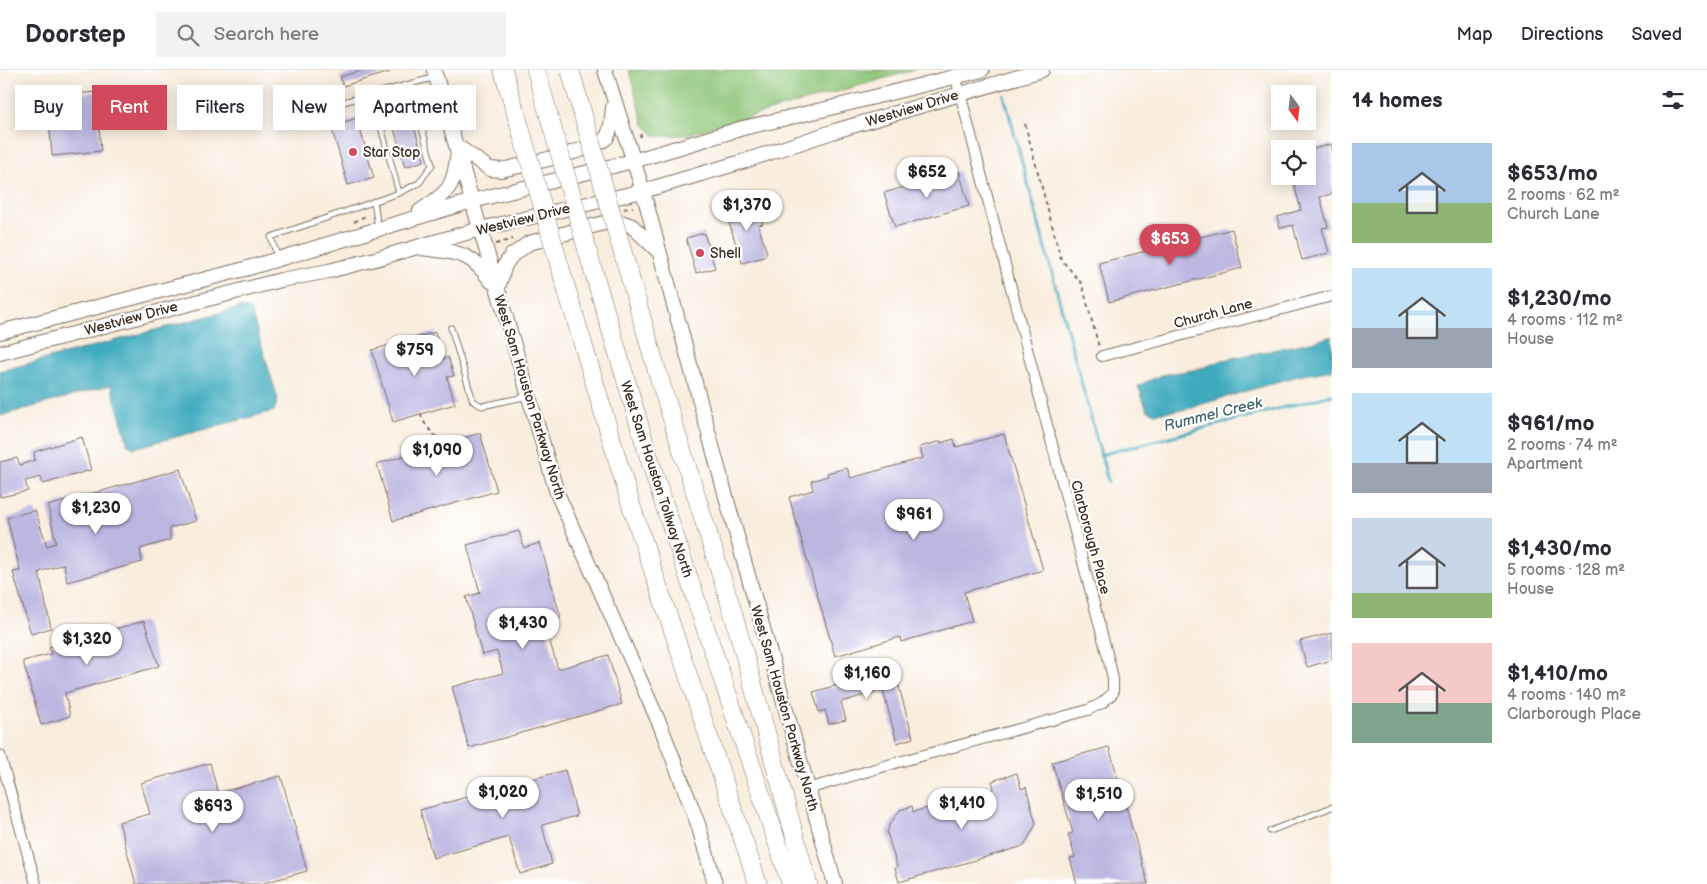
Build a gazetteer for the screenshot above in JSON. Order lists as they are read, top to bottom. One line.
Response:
{"streets":{"highway":["West Sam Houston Tollway North"],"main road":["Westview Drive","West Sam Houston Parkway North"],"street":["Church Lane","Clarborough Place"]},"crossings":[["Westview Drive","West Sam Houston Parkway North"],["Westview Drive","Clarborough Place"],["West Sam Houston Parkway North","Clarborough Place"]],"water":["Rummel Creek"],"places":["Star Stop","Shell"],"north":"bottom","page":{"header":"Doorstep","search":"Search here","nav":["Map","Directions","Saved"],"heading":"14 homes","chip":["Buy","Rent","Filters","New","Apartment"],"list":[{"name":"$653/mo","note":"2 rooms · 62 m² · Church Lane"},{"name":"$1,230/mo","note":"4 rooms · 112 m² · House"},{"name":"$961/mo","note":"2 rooms · 74 m² · Apartment"},{"name":"$1,430/mo","note":"5 rooms · 128 m² · House"},{"name":"$1,410/mo","note":"4 rooms · 140 m² · Clarborough Place"}],"price":["$652","$1,370","$653","$759","$1,090","$1,230","$961","$1,430","$1,320","$1,160","$1,020","$1,510","$1,410","$693"]}}
